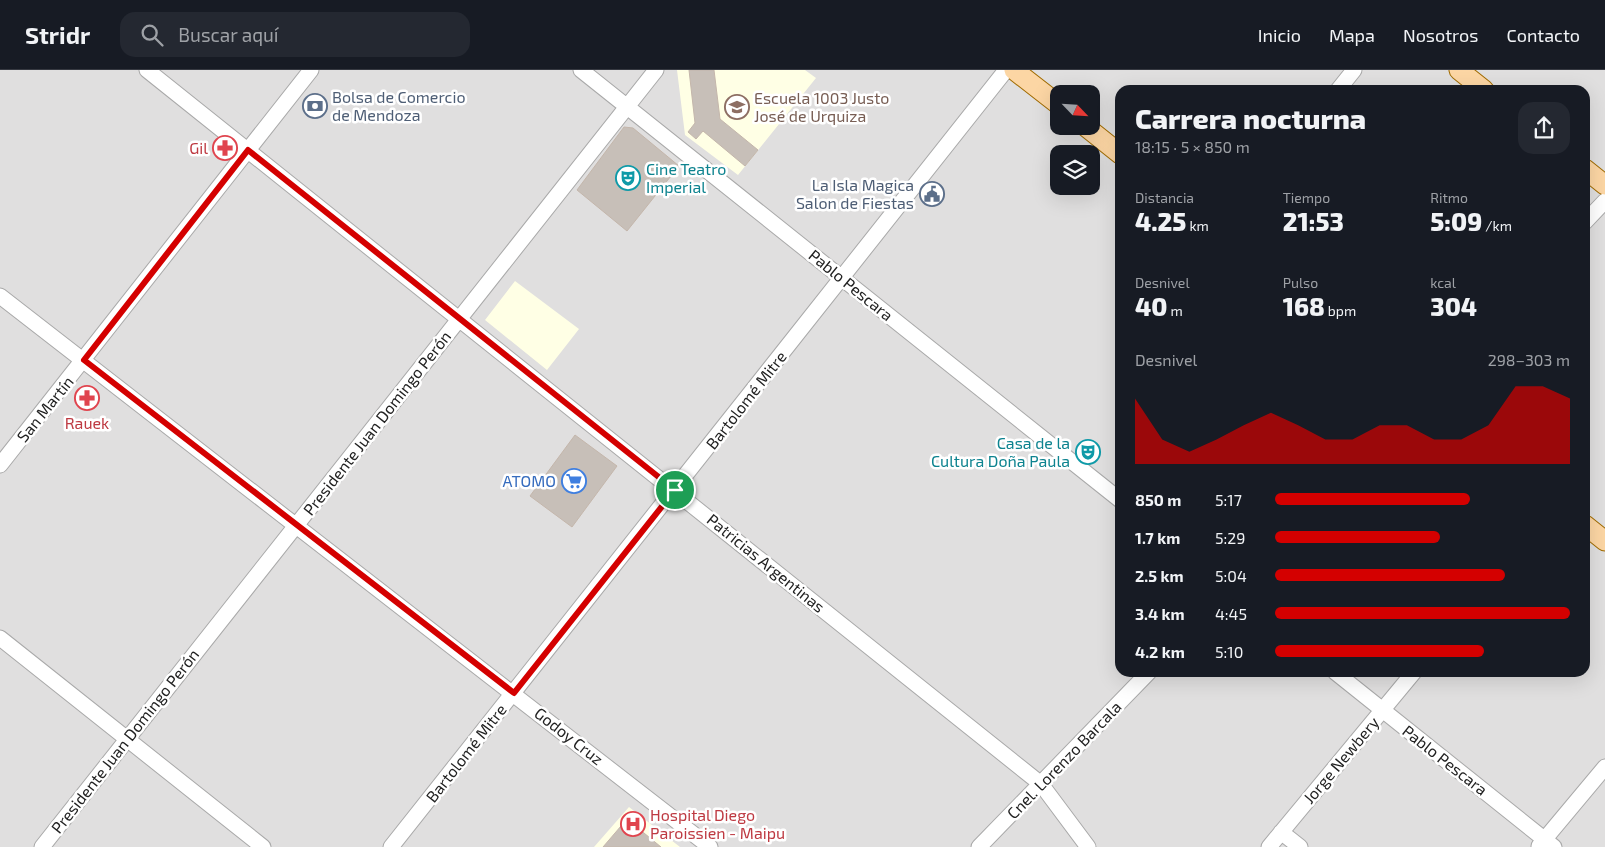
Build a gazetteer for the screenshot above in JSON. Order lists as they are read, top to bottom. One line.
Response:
{"streets":{"street":["Pablo Pescara","Bartolomé Mitre","San Martín","Presidente Juan Domingo Perón","Patricias Argentinas","Godoy Cruz","Cnel. Lorenzo Barcala","Jorge Newbery"]},"crossings":[["Pablo Pescara","Bartolomé Mitre"],["Pablo Pescara","Presidente Juan Domingo Perón"],["Pablo Pescara","Jorge Newbery"],["Bartolomé Mitre","Patricias Argentinas"],["Bartolomé Mitre","Godoy Cruz"],["San Martín","Patricias Argentinas"],["San Martín","Godoy Cruz"],["Presidente Juan Domingo Perón","Patricias Argentinas"],["Presidente Juan Domingo Perón","Godoy Cruz"],["Patricias Argentinas","Cnel. Lorenzo Barcala"]],"places":{"bank":["Bolsa de Comercio de Mendoza"],"school or university":["Escuela 1003 Justo José de Urquiza"],"pharmacy":["Gil","Rauek"],"theatre":["Cine Teatro Imperial","Casa de la Cultura Doña Paula"],"public building":["La Isla Magica Salon de Fiestas"],"supermarket":["ATOMO"],"hospital":["Hospital Diego Paroissien - Maipu"]},"north":"bottom right","page":{"header":"Stridr","search":"Buscar aquí","nav":["Inicio","Mapa","Nosotros","Contacto"],"heading":["Carrera nocturna","18:15 · 5 × 850 m"],"stats":[["Distancia","4.25 km"],["Tiempo","21:53"],["Ritmo","5:09 /km"],["Desnivel","40 m"],["Pulso","168 bpm"],["kcal","304"]],"chart":["Desnivel","298–303 m"],"list":[{"name":"850 m","note":"5:17"},{"name":"1.7 km","note":"5:29"},{"name":"2.5 km","note":"5:04"},{"name":"3.4 km","note":"4:45"},{"name":"4.2 km","note":"5:10"}]}}
